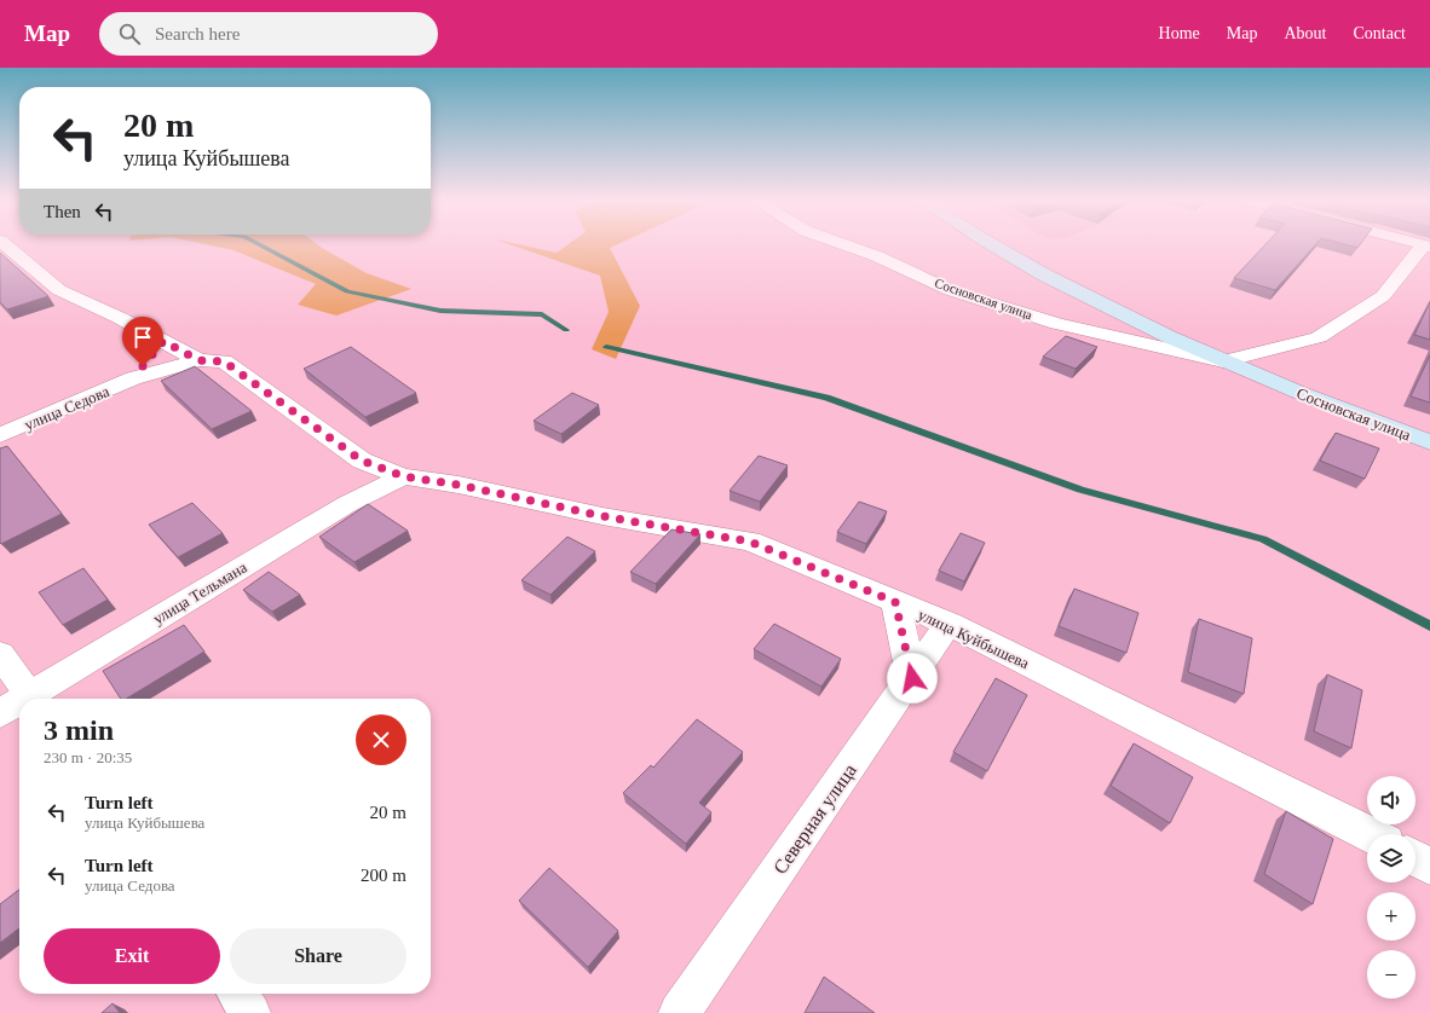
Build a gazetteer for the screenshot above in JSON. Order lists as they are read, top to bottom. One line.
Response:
{"streets":{"main road":["Сосновская улица"],"street":["улица Седова","улица Тельмана","улица Куйбышева","Северная улица"]},"crossings":[["улица Седова","улица Куйбышева"],["улица Тельмана","улица Куйбышева"],["улица Куйбышева","Северная улица"]],"page":{"header":"Map","search":"Search here","nav":["Home","Map","About","Contact"],"turn":["20 m","улица Куйбышева"],"then":"Then","heading":["3 min","230 m · 20:35"],"map_buttons":["+","−"],"list":[{"name":"Turn left","note":"улица Куйбышева","value":"20 m"},{"name":"Turn left","note":"улица Седова","value":"200 m"}],"buttons":["Exit","Share"]}}
